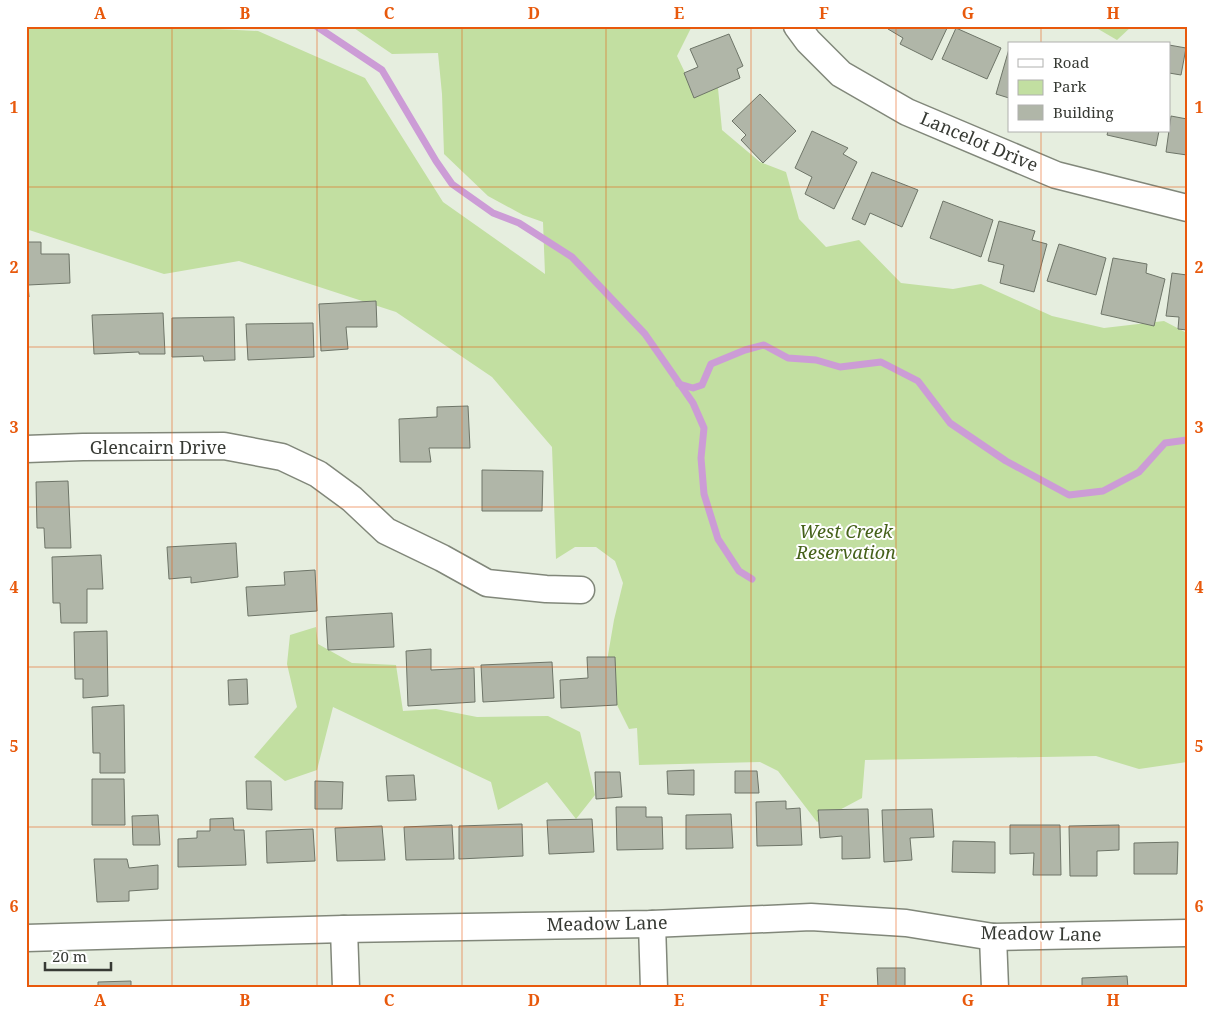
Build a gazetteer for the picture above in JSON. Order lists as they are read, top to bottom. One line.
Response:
{"streets":{"street":["Lancelot Drive","Glencairn Drive","Meadow Lane"]},"parks":["West Creek Reservation"],"legend":["Road","Park","Building"],"scale_bar":"20 m","grid":{"columns":["A","B","C","D","E","F","G","H"],"rows":["1","2","3","4","5","6"]}}
